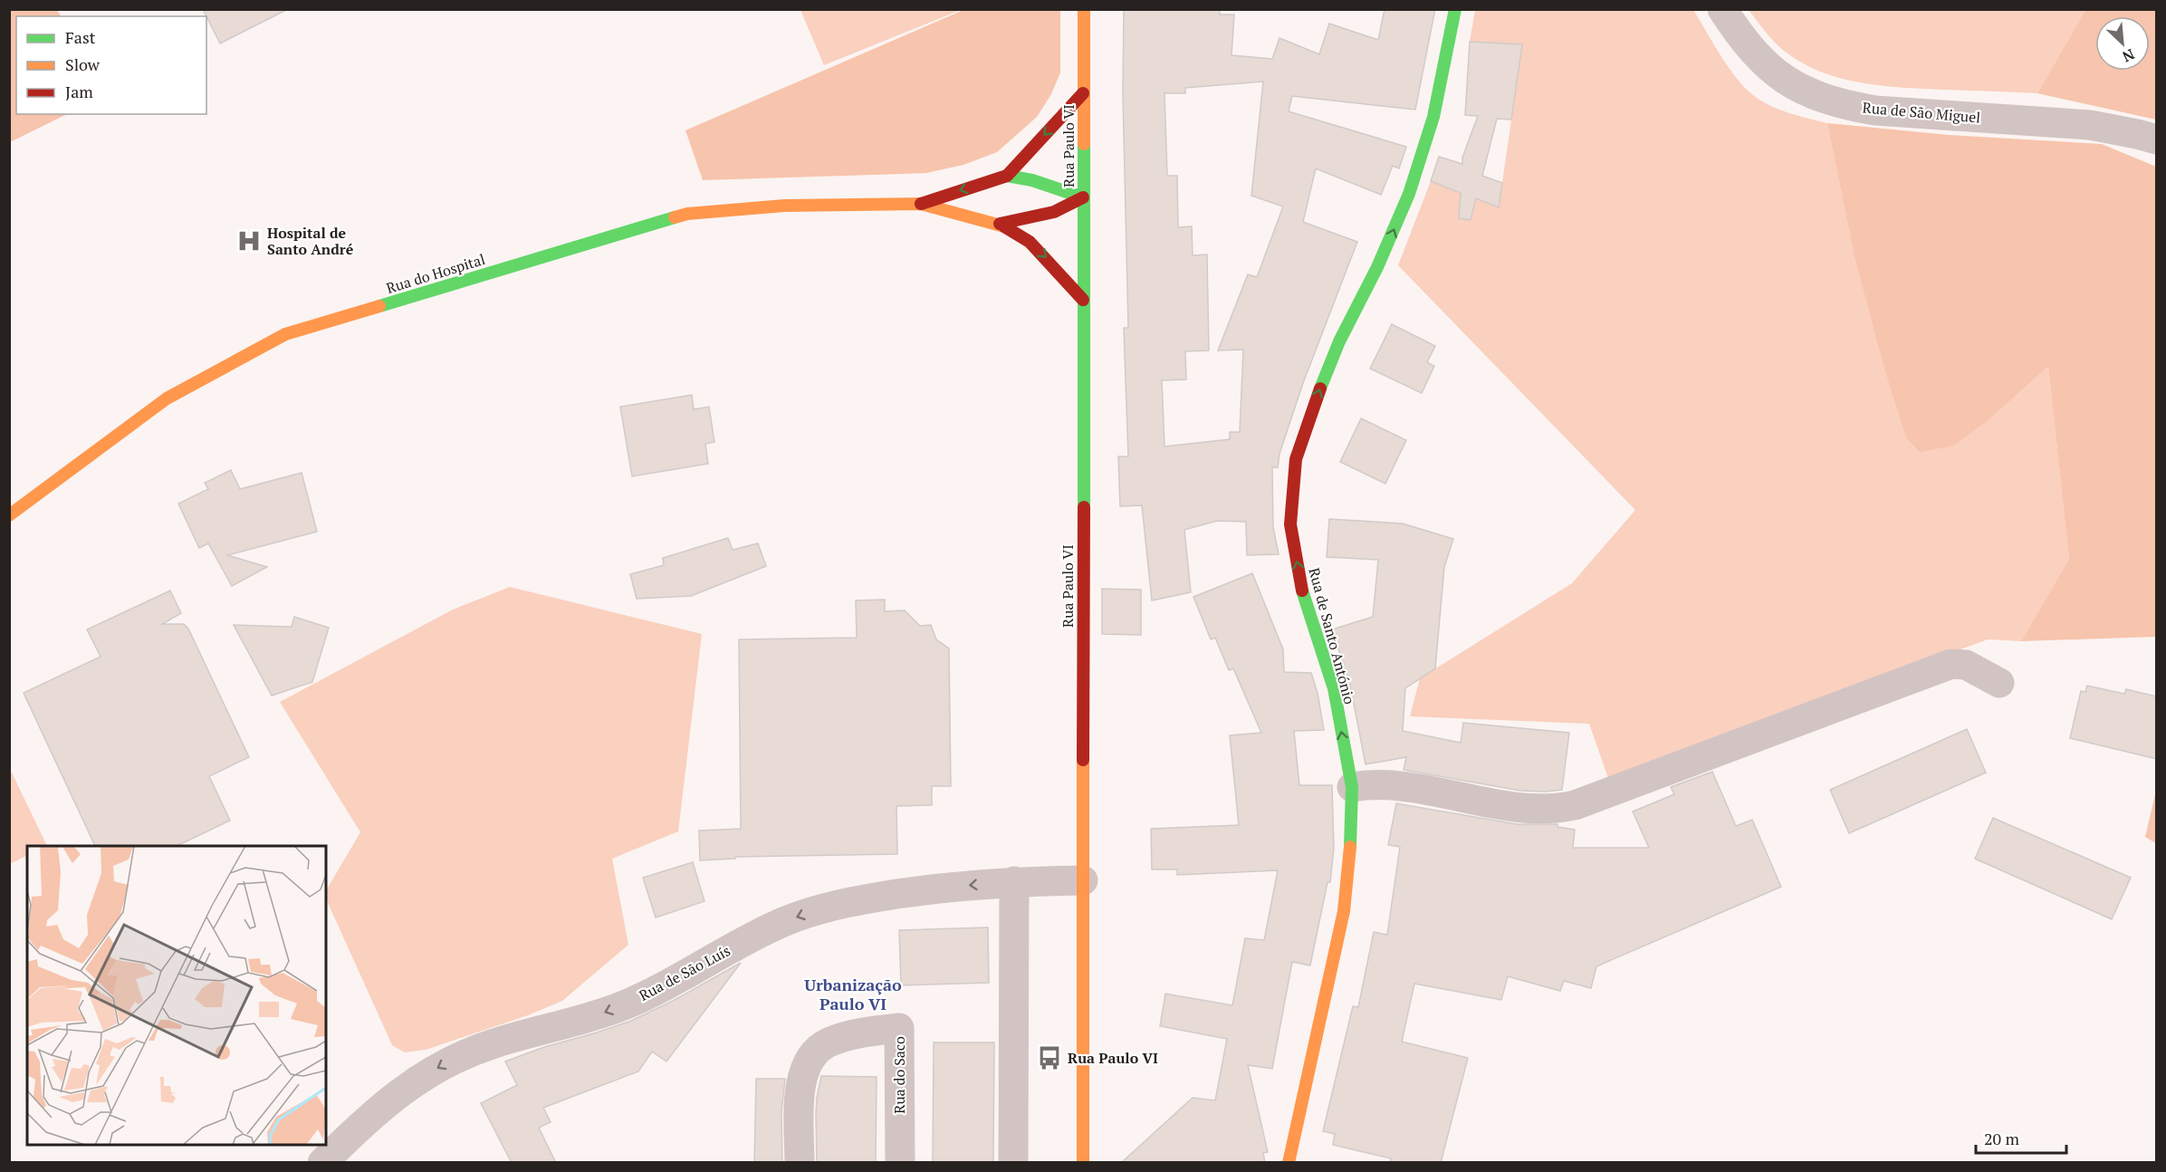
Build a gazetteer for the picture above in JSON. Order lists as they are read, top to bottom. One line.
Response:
{"streets":{"main road":["Rua Paulo VI","Rua do Hospital","Rua de Santo António"],"street":["Rua de São Miguel","Rua de São Luís","Rua do Saco"]},"crossings":[["Rua Paulo VI","Rua do Hospital"],["Rua Paulo VI","Rua de São Luís"]],"one_way":["Rua de Santo António","Rua de São Luís"],"districts":["Urbanização Paulo VI"],"places":{"hospital":["Hospital de Santo André"],"bus stop":["Rua Paulo VI"]},"legend":["Fast","Slow","Jam"],"scale_bar":"20 m","north":"bottom right"}
